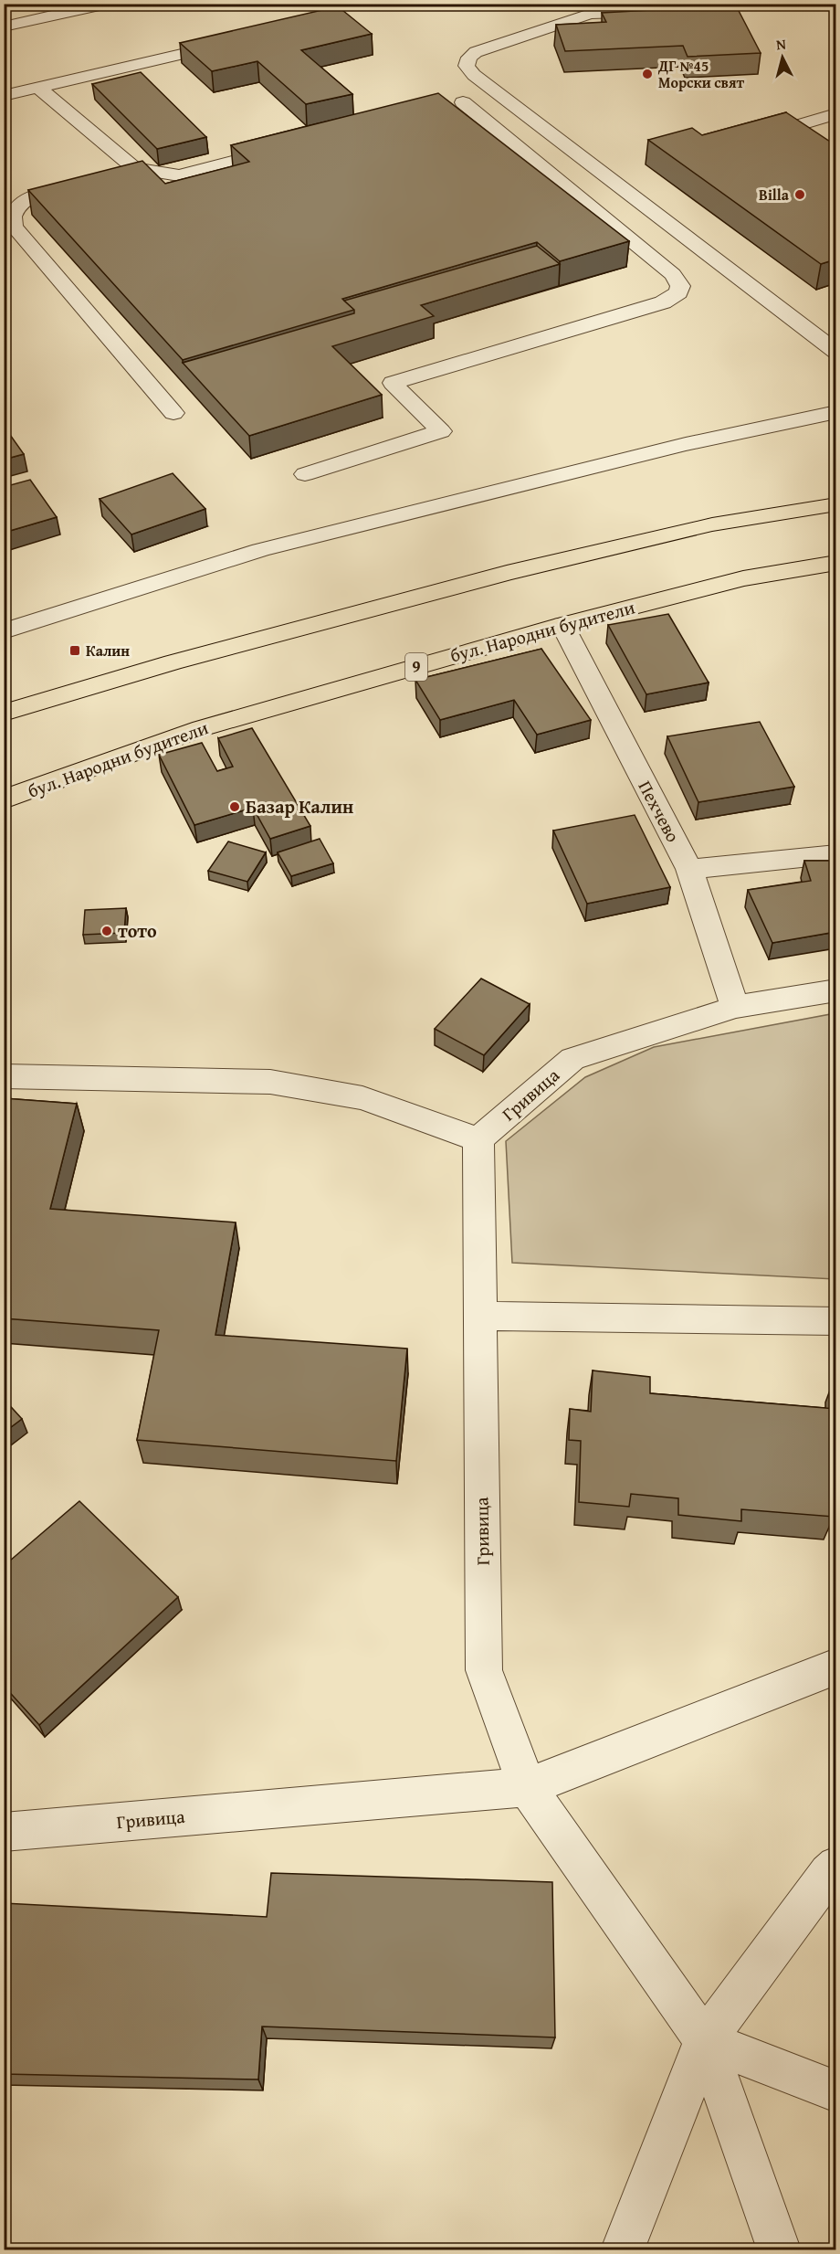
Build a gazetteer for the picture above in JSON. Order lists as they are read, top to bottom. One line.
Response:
{"streets":{"main road":["бул. Народни будители","9"],"street":["Пехчево","Гривица"]},"crossings":[["бул. Народни будители","Пехчево"],["Пехчево","Гривица"]],"places":{"other":["ДГ №45 Морски свят","Billa","Базар Калин","тото"],"transit":["Калин"]},"north":"top"}
